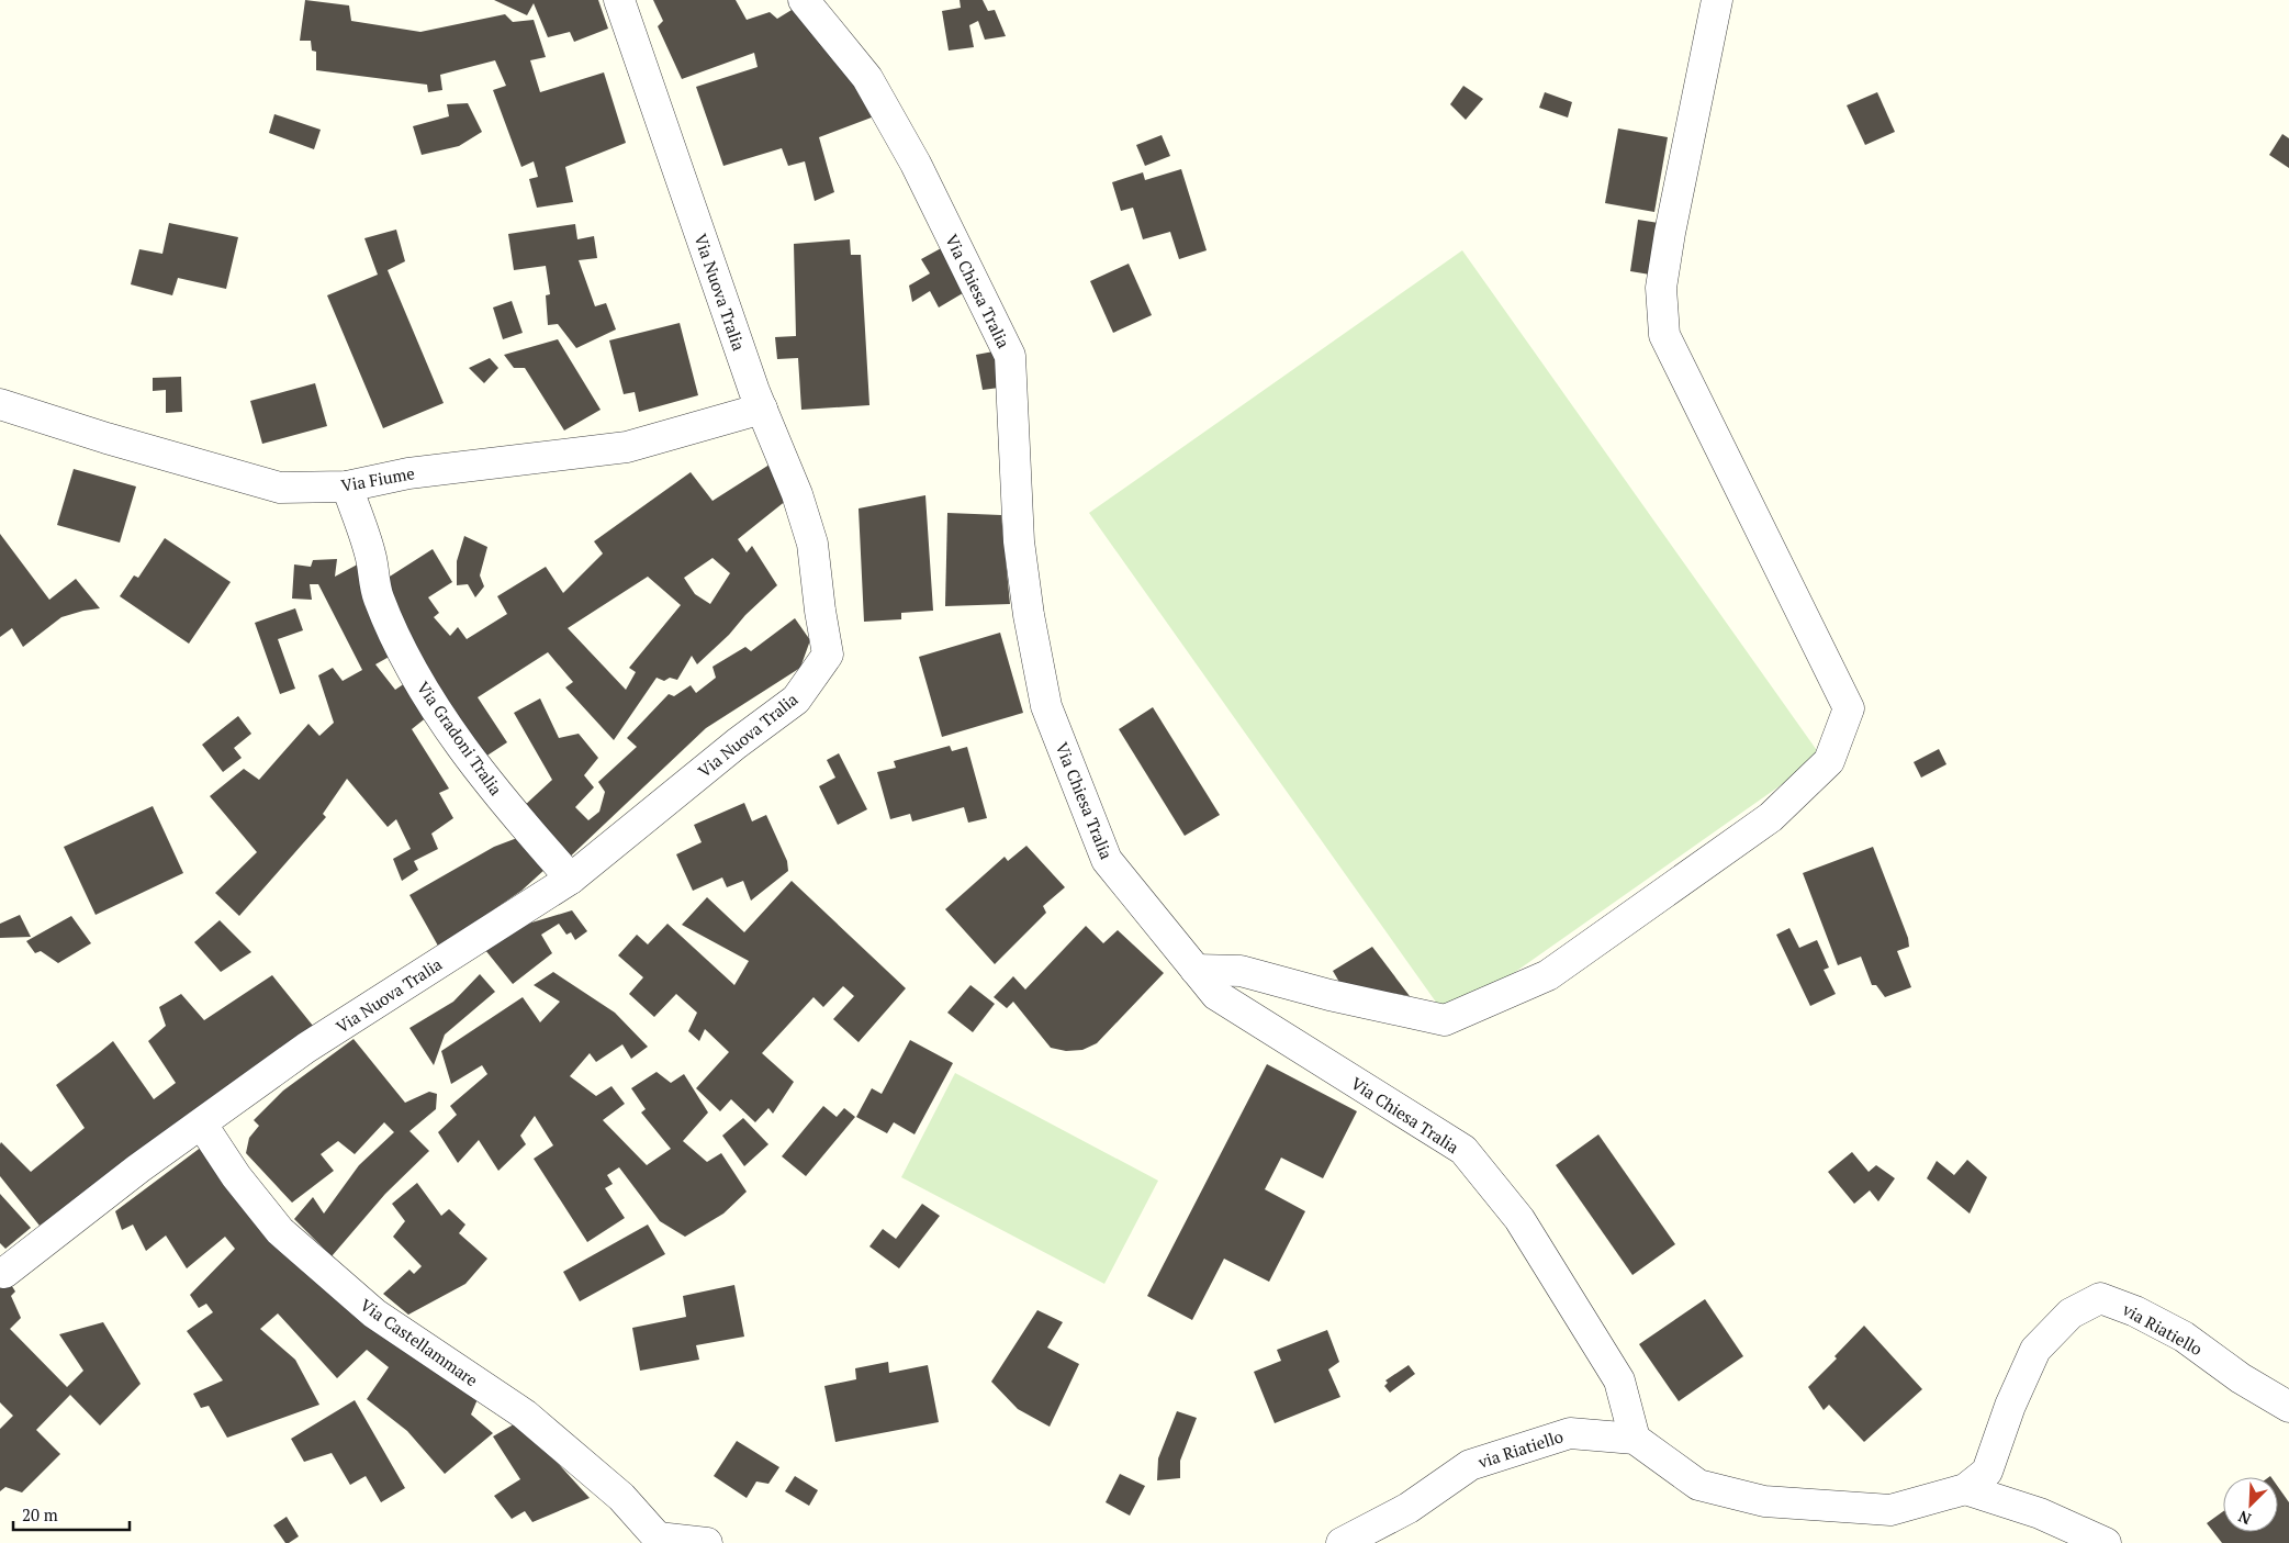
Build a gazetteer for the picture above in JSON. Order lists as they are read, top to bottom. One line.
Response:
{"streets":{"street":["Via Chiesa Tralia","Via Nuova Tralia","Via Fiume","Via Gradoni Tralia","via Riatiello","Via Castellammare"]},"crossings":[["Via Chiesa Tralia","via Riatiello"],["Via Nuova Tralia","Via Fiume"],["Via Nuova Tralia","Via Gradoni Tralia"],["Via Nuova Tralia","Via Castellammare"],["Via Fiume","Via Gradoni Tralia"]],"scale_bar":"20 m","north":"bottom left"}
